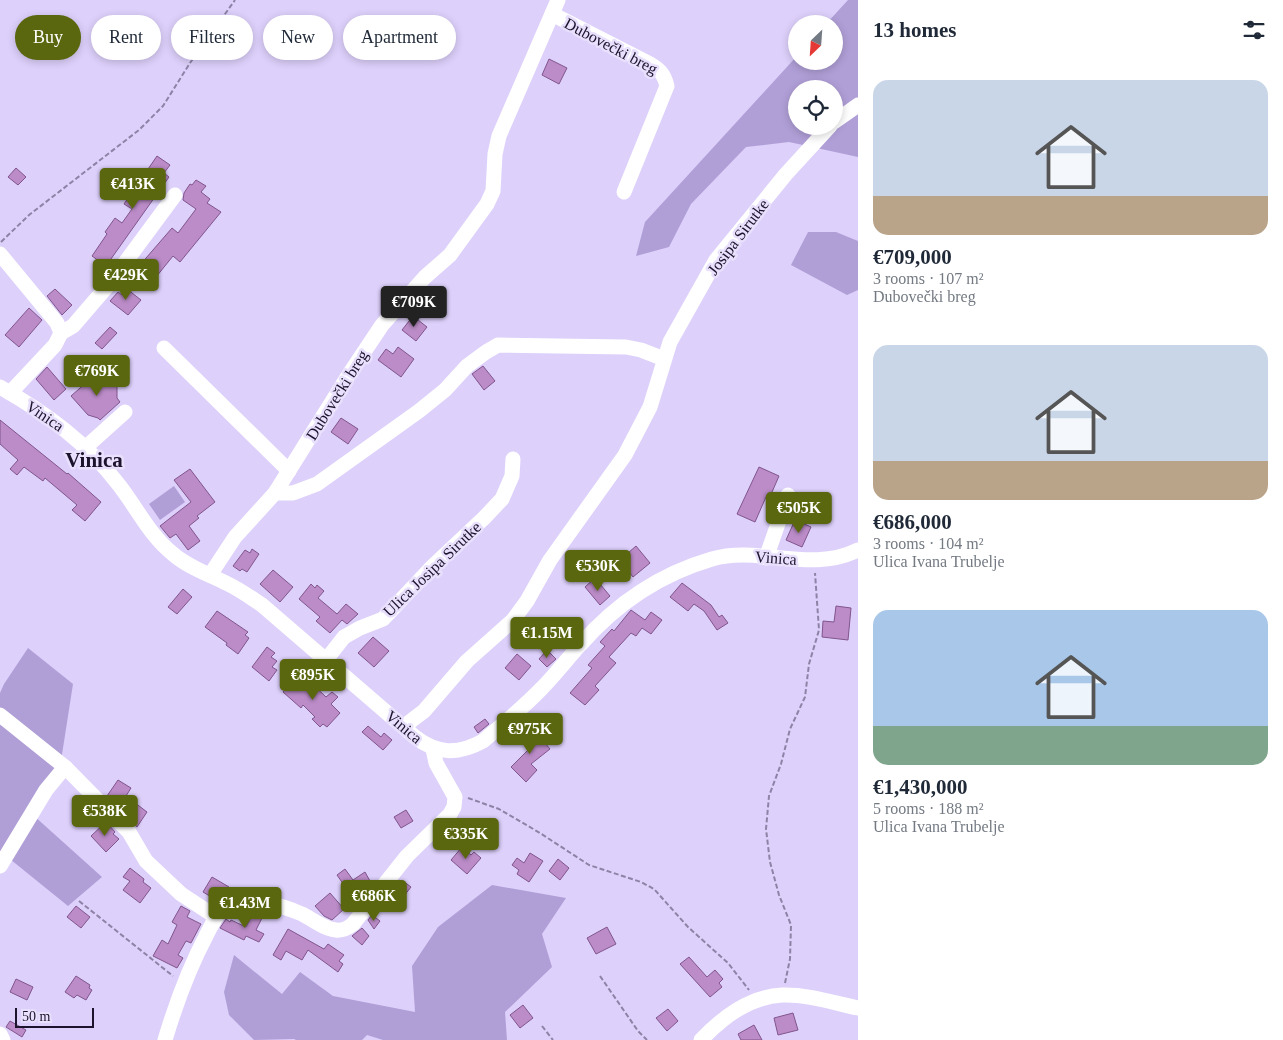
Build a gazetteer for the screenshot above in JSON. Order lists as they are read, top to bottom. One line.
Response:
{"streets":{"street":["Dubovečki breg","Josipa Sirutke","Vinica","Ulica Josipa Sirutke"]},"crossings":[["Dubovečki breg","Vinica"],["Vinica","Ulica Josipa Sirutke"]],"districts":["Vinica"],"scale_bar":"50 m","north":"bottom left","page":{"heading":"13 homes","chip":["Buy","Rent","Filters","New","Apartment"],"list":[{"name":"€709,000","note":"3 rooms · 107 m² · Dubovečki breg"},{"name":"€686,000","note":"3 rooms · 104 m² · Ulica Ivana Trubelje"},{"name":"€1,430,000","note":"5 rooms · 188 m² · Ulica Ivana Trubelje"}],"price":["€413K","€429K","€709K","€769K","€505K","€530K","€1.15M","€895K","€975K","€538K","€335K","€686K","€1.43M"],"scale":"50 m"}}
